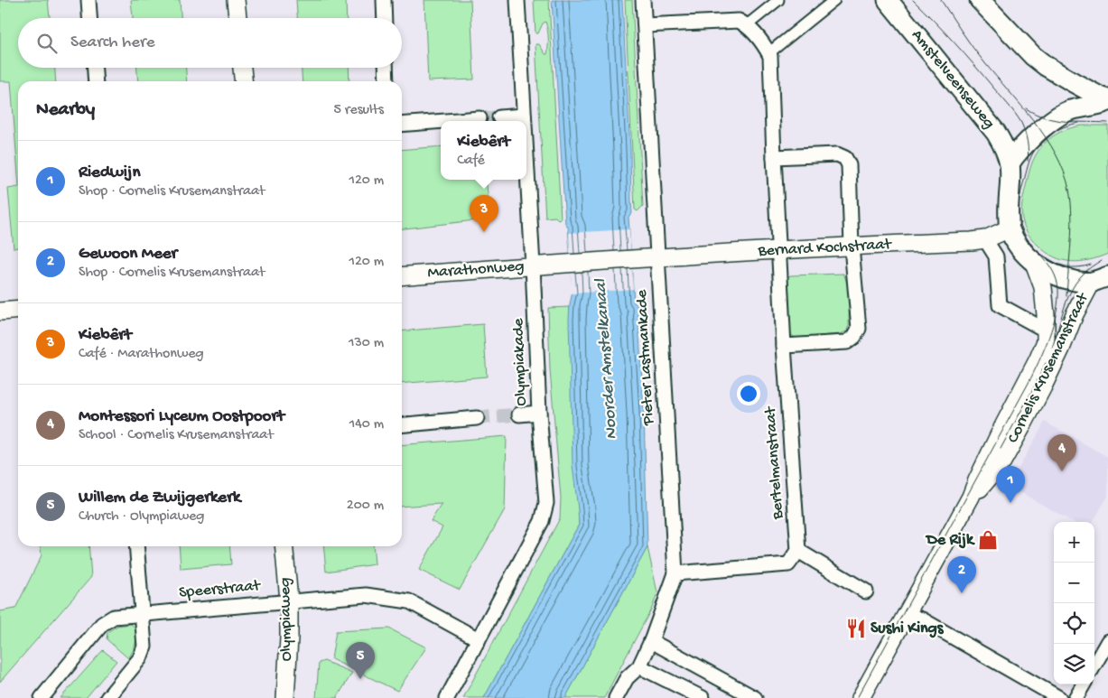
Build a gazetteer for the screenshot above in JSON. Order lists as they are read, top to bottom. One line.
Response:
{"streets":{"main road":["Amstelveenseweg"],"street":["Bernard Kochstraat","Marathonweg","Pieter Lastmankade","Olympiakade","Cornelis Krusemanstraat","Bertelmanstraat","Speerstraat","Olympiaweg"]},"crossings":[["Amstelveenseweg","Bernard Kochstraat"],["Amstelveenseweg","Cornelis Krusemanstraat"],["Bernard Kochstraat","Marathonweg"],["Bernard Kochstraat","Pieter Lastmankade"],["Bernard Kochstraat","Bertelmanstraat"],["Marathonweg","Olympiakade"],["Olympiakade","Speerstraat"],["Speerstraat","Olympiaweg"]],"water":["Noorder Amstelkanaal"],"places":{"shop":["De Rijk"],"restaurant":["Sushi Kings"]},"page":{"search":"Search here","heading":["Nearby","5 results"],"popup":["Kiebêrt","Café"],"list":[{"mark":"1","name":"Riedwijn","note":"Shop · Cornelis Krusemanstraat","value":"120 m"},{"mark":"2","name":"Gewoon Meer","note":"Shop · Cornelis Krusemanstraat","value":"120 m"},{"mark":"3","name":"Kiebêrt","note":"Café · Marathonweg","value":"130 m"},{"mark":"4","name":"Montessori Lyceum Oostpoort","note":"School · Cornelis Krusemanstraat","value":"140 m"},{"mark":"5","name":"Willem de Zwijgerkerk","note":"Church · Olympiaweg","value":"200 m"}],"pins":["3","4","1","2","5"],"map_buttons":["+","−"]}}
